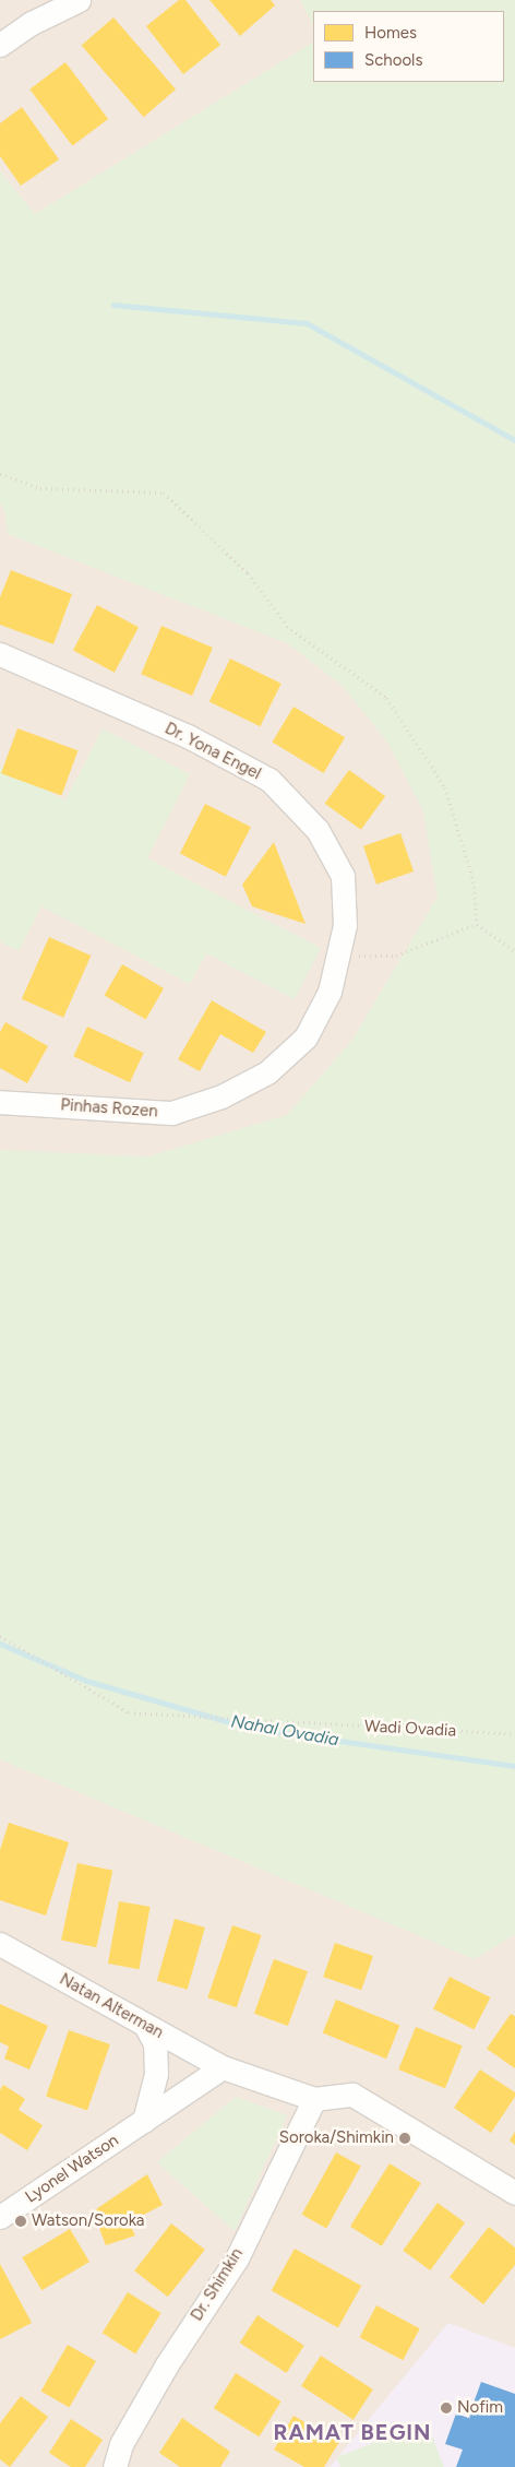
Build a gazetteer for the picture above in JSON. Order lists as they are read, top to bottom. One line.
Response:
{"streets":{"street":["Dr. Yona Engel","Pinhas Rozen","Natan Alterman","Lyonel Watson","Dr. Shimkin"],"path":["Wadi Ovadia"]},"crossings":[["Dr. Yona Engel","Pinhas Rozen"],["Natan Alterman","Lyonel Watson"],["Natan Alterman","Dr. Shimkin"]],"districts":["RAMAT BEGIN"],"water":["Nahal Ovadia"],"places":["Soroka/Shimkin","Watson/Soroka","Nofim"],"legend":["Homes","Schools"]}
